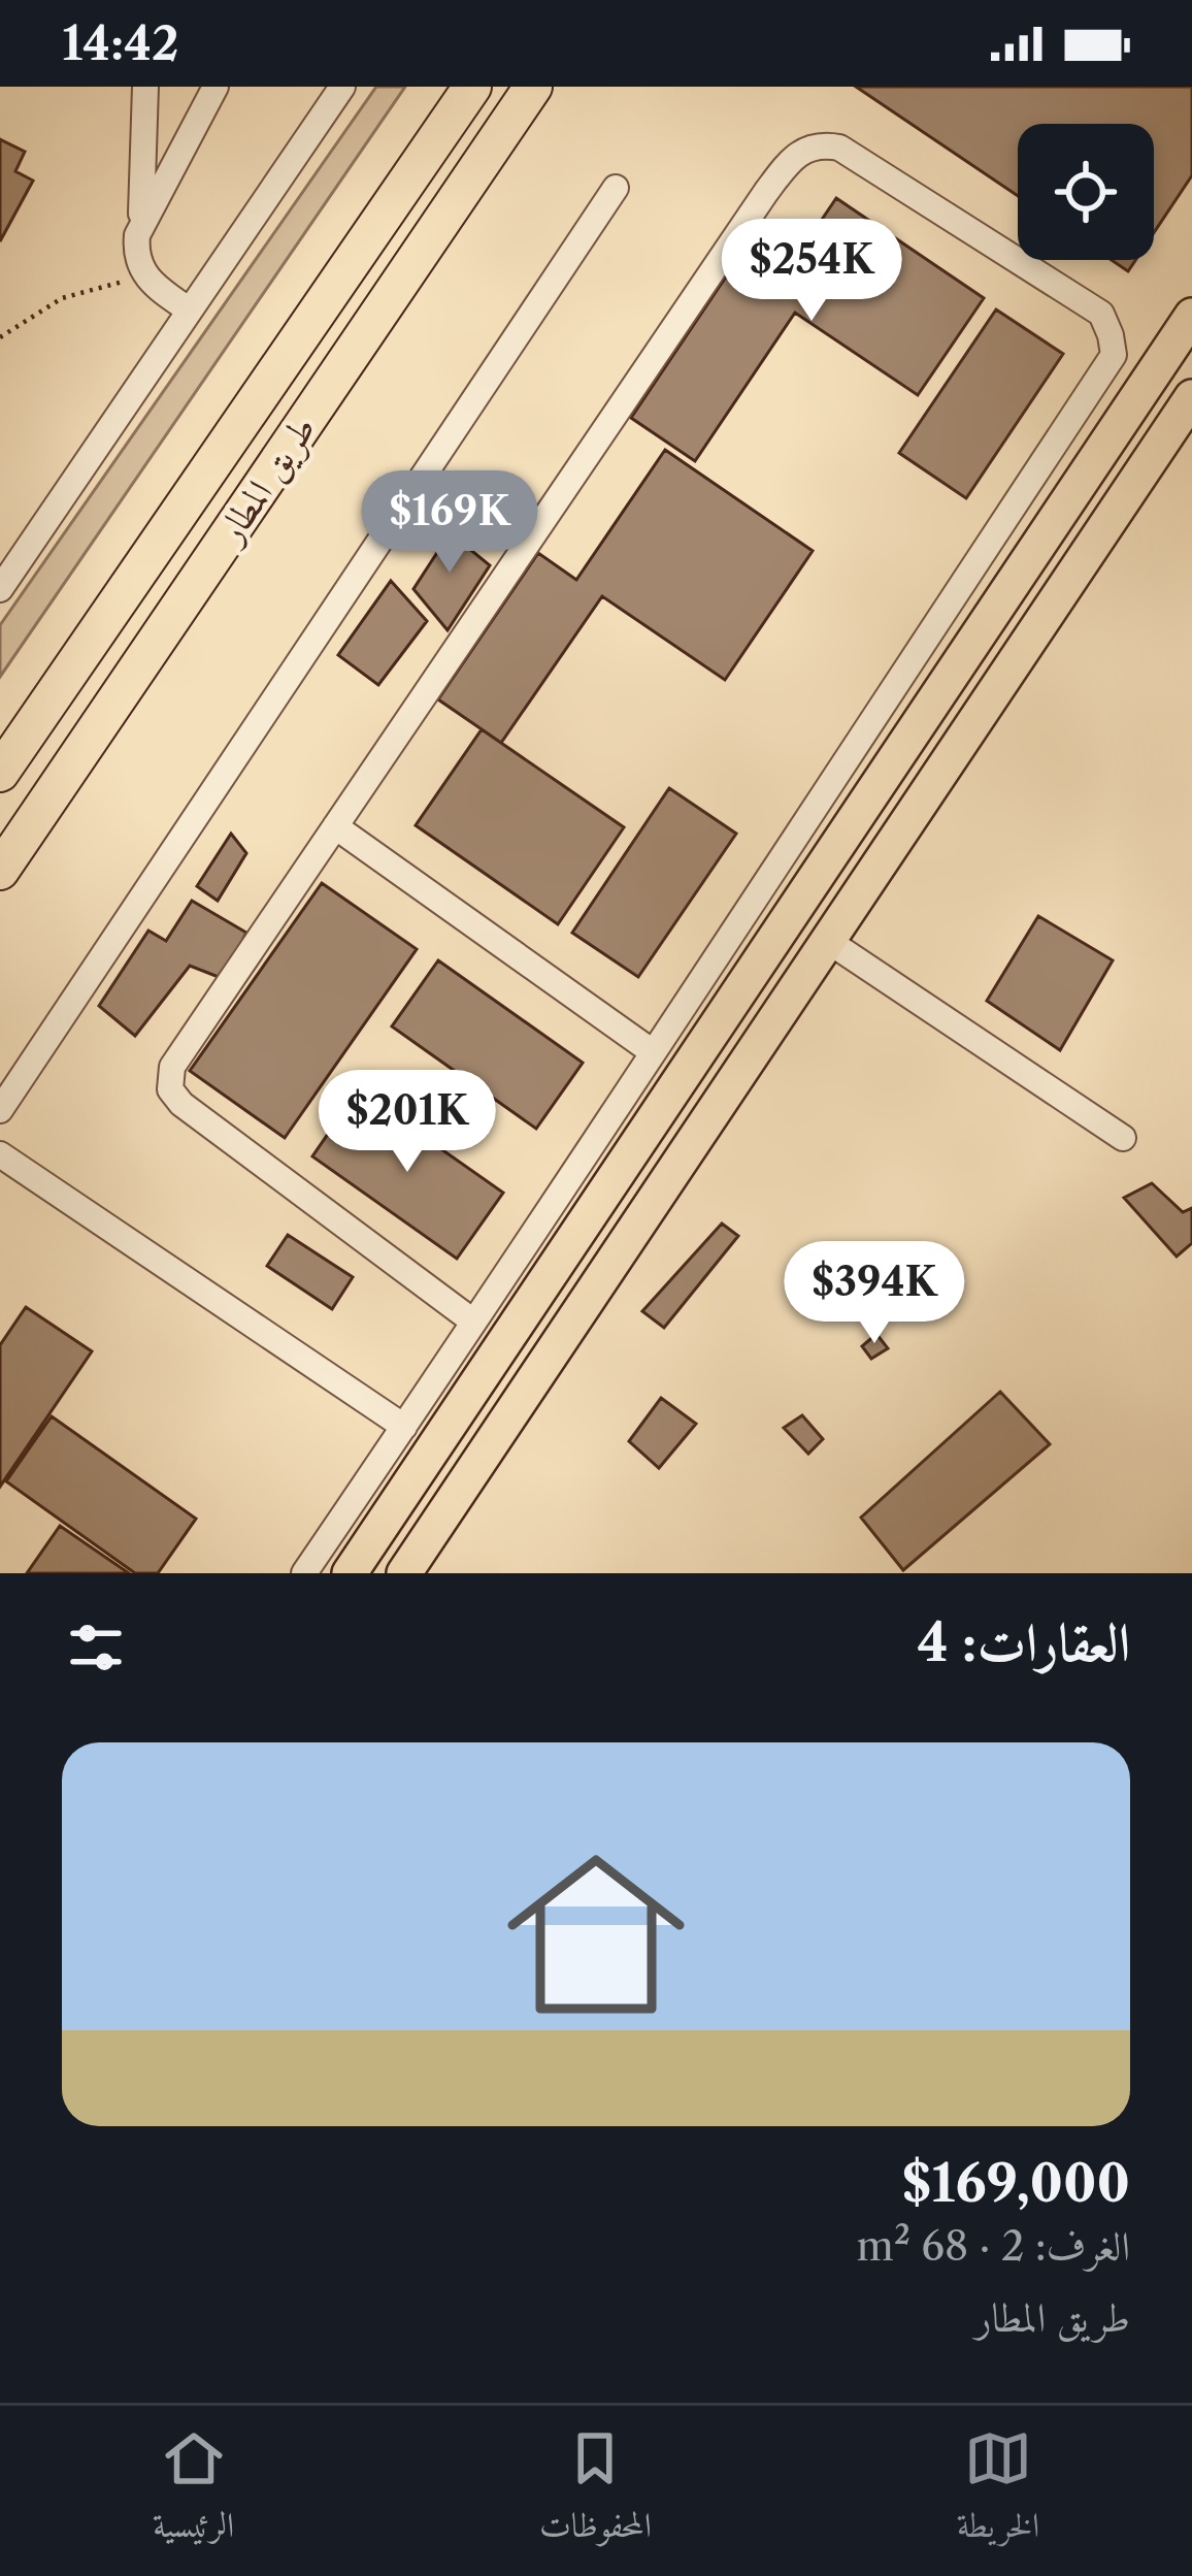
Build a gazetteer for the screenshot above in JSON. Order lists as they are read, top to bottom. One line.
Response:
{"streets":{"highway":["طريق المطار"]},"page":{"status":"14:42","price":["$254K","$169K","$201K","$394K"],"heading":"العقارات: 4","list":[{"name":"$169,000","note":"الغرف: 2 · 68 m² · طريق المطار"}],"tabs":["الخريطة","المحفوظات","الرئيسية"]}}
